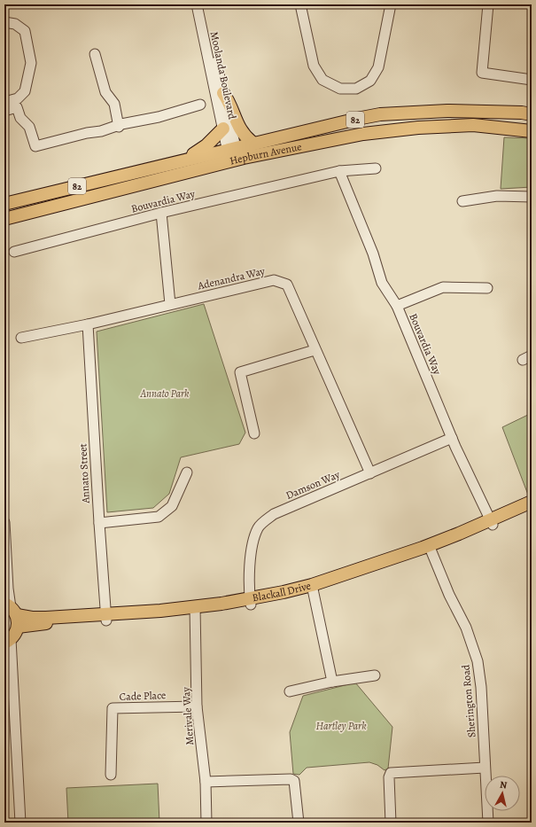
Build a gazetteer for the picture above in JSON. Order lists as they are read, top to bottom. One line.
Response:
{"streets":{"main road":["82","Hepburn Avenue","Blackall Drive"],"street":["Moolanda Boulevard","Bouvardia Way","Adenandra Way","Annato Street","Damson Way","Cade Place","Sherington Road","Merivale Way"]},"crossings":[["Moolanda Boulevard","Hepburn Avenue"],["Bouvardia Way","Damson Way"],["Bouvardia Way","Blackall Drive"],["Adenandra Way","Annato Street"],["Adenandra Way","Damson Way"],["Annato Street","Blackall Drive"],["Damson Way","Blackall Drive"],["Blackall Drive","Sherington Road"],["Blackall Drive","Merivale Way"],["Cade Place","Merivale Way"]],"parks":["Annato Park","Hartley Park"],"north":"top"}
